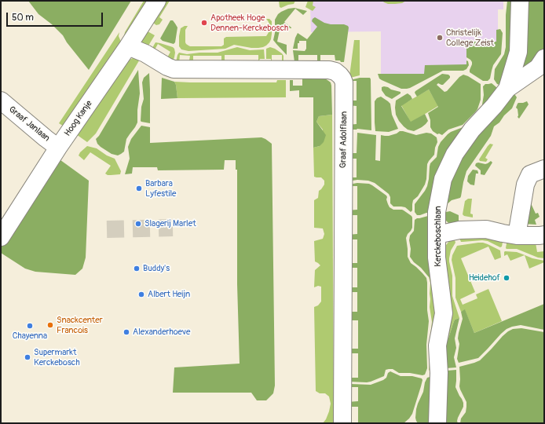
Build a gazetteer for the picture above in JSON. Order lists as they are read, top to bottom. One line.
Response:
{"streets":{"street":["Hoog Kanje","Graaf Janlaan","Graaf Adolflaan","Kerckeboschlaan"]},"crossings":[["Hoog Kanje","Graaf Janlaan"],["Hoog Kanje","Graaf Adolflaan"]],"places":["Apotheek Hoge Dennen-Kerckebosch","Christelijk College Zeist","Barbara Lyfestile","Slagerij Marlet","Buddy's","Heidehof","Albert Heijn","Snackcenter Francois","Chayenna","Alexanderhoeve","Supermarkt Kerckebosch"],"scale_bar":"50 m"}
